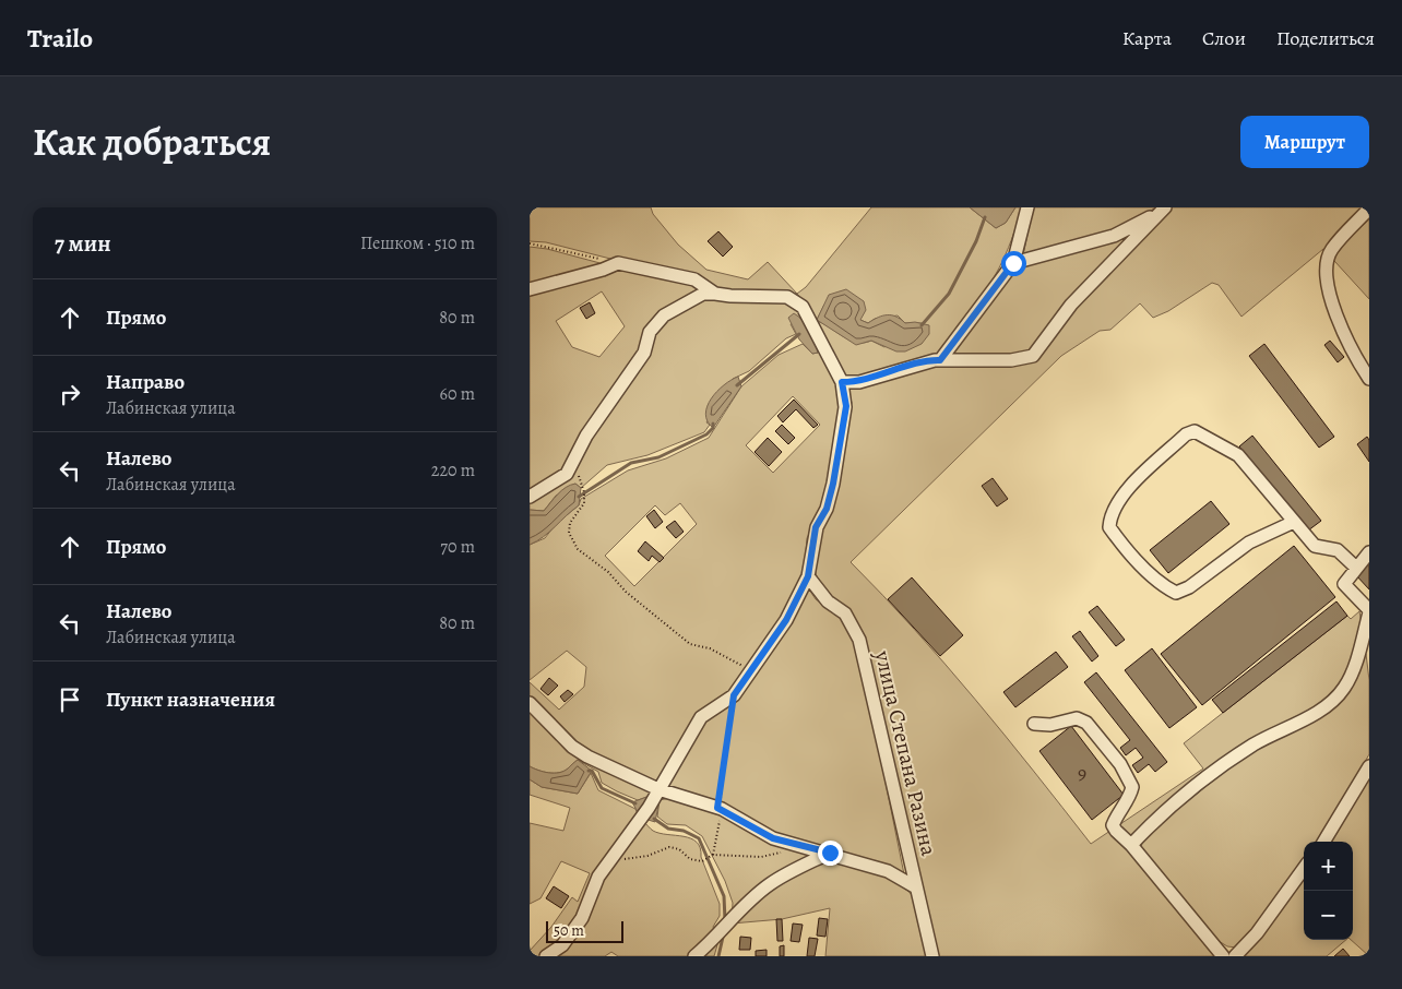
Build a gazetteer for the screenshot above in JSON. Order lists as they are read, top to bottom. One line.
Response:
{"streets":{"street":["улица Степана Разина"]},"house_numbers":["9"],"scale_bar":"50 m","page":{"header":"Trailo","nav":["Карта","Слои","Поделиться"],"title":"Как добраться","buttons":"Маршрут","heading":["7 мин","Пешком · 510 m"],"list":[["Прямо","80 m"],["Направо","Лабинская улица","60 m"],["Налево","Лабинская улица","220 m"],["Прямо","70 m"],["Налево","Лабинская улица","80 m"],"Пункт назначения"],"map_buttons":["+","−"],"scale":"50 m"}}
